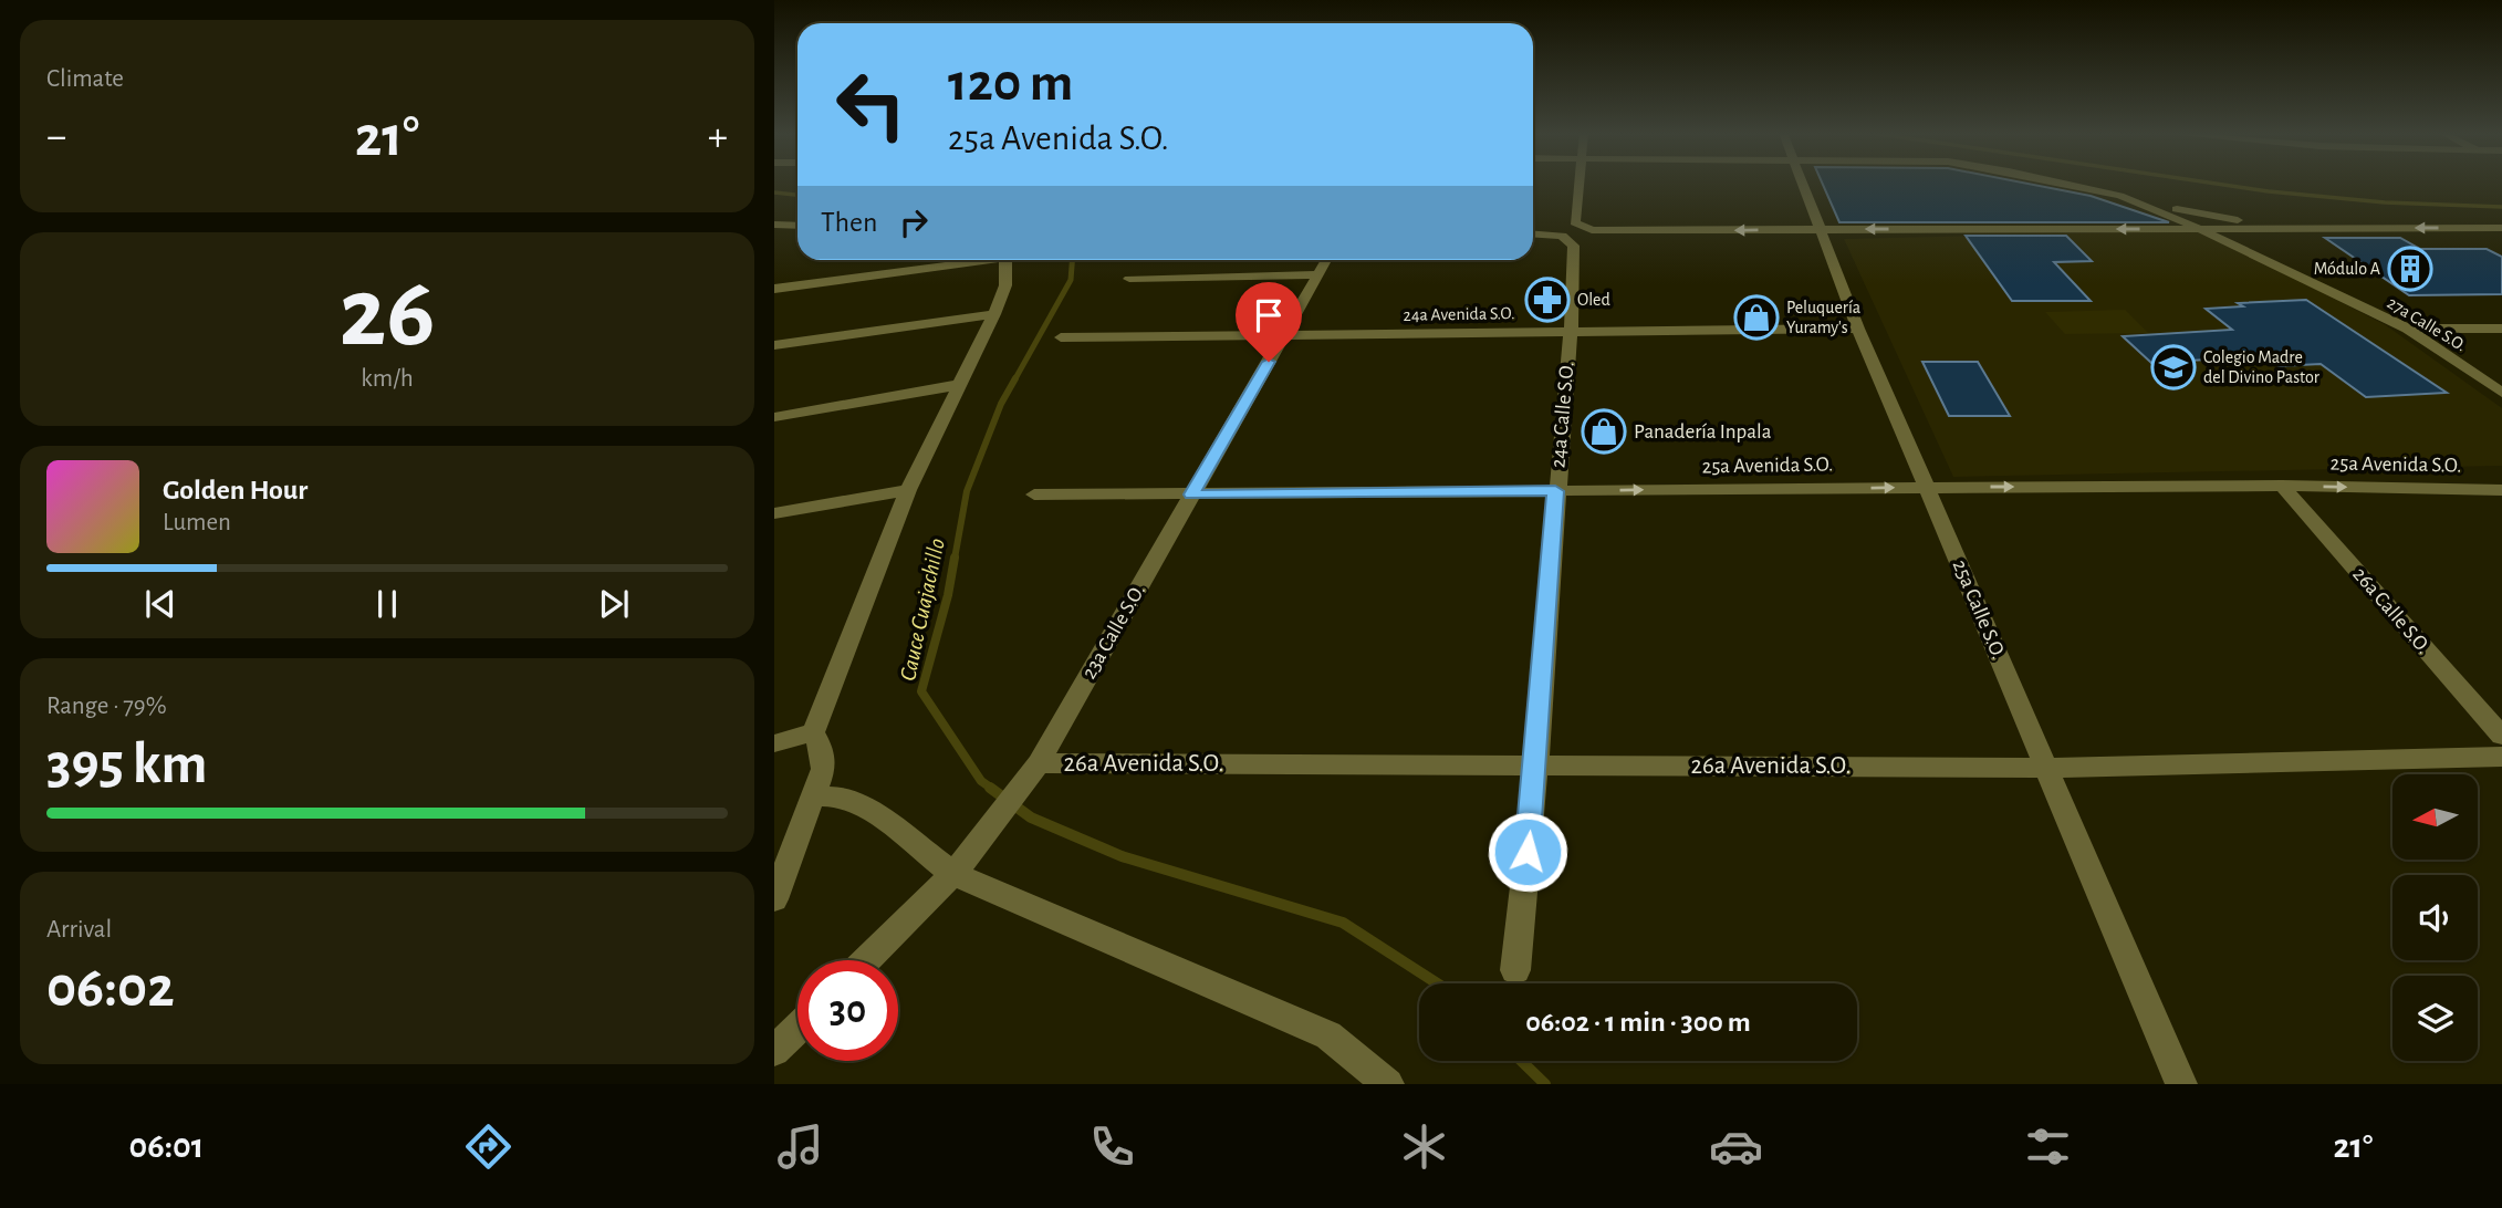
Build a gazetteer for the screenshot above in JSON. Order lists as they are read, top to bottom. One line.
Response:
{"streets":{"street":["24a Avenida S.O.","27a Calle S.O.","24a Calle S.O.","25a Avenida S.O.","25a Calle S.O.","26a Calle S.O.","23a Calle S.O.","26a Avenida S.O."]},"crossings":[["24a Avenida S.O.","24a Calle S.O."],["24a Avenida S.O.","25a Calle S.O."],["24a Avenida S.O.","23a Calle S.O."],["24a Calle S.O.","25a Avenida S.O."],["24a Calle S.O.","26a Avenida S.O."],["25a Avenida S.O.","25a Calle S.O."],["25a Avenida S.O.","26a Calle S.O."],["25a Avenida S.O.","23a Calle S.O."],["25a Calle S.O.","26a Avenida S.O."],["23a Calle S.O.","26a Avenida S.O."]],"one_way":["25a Avenida S.O."],"water":["Cauce Cuajachillo"],"places":{"building":["Módulo A"],"pharmacy":["Oled"],"shop":["Peluquería Yuramy's","Panadería Inpala"],"school or university":["Colegio Madre del Divino Pastor"]},"north":"left","page":{"tile":["Climate",["26","km/h"],["Range · 79%","395 km"],["Arrival","06:02"]],"turn":["120 m","25a Avenida S.O."],"heat":["−","21°","+"],"then":"Then","song":["Golden Hour","Lumen"],"limit":"30","trip":"06:02 · 1 min · 300 m","tabs":["06:01","21°"]}}
